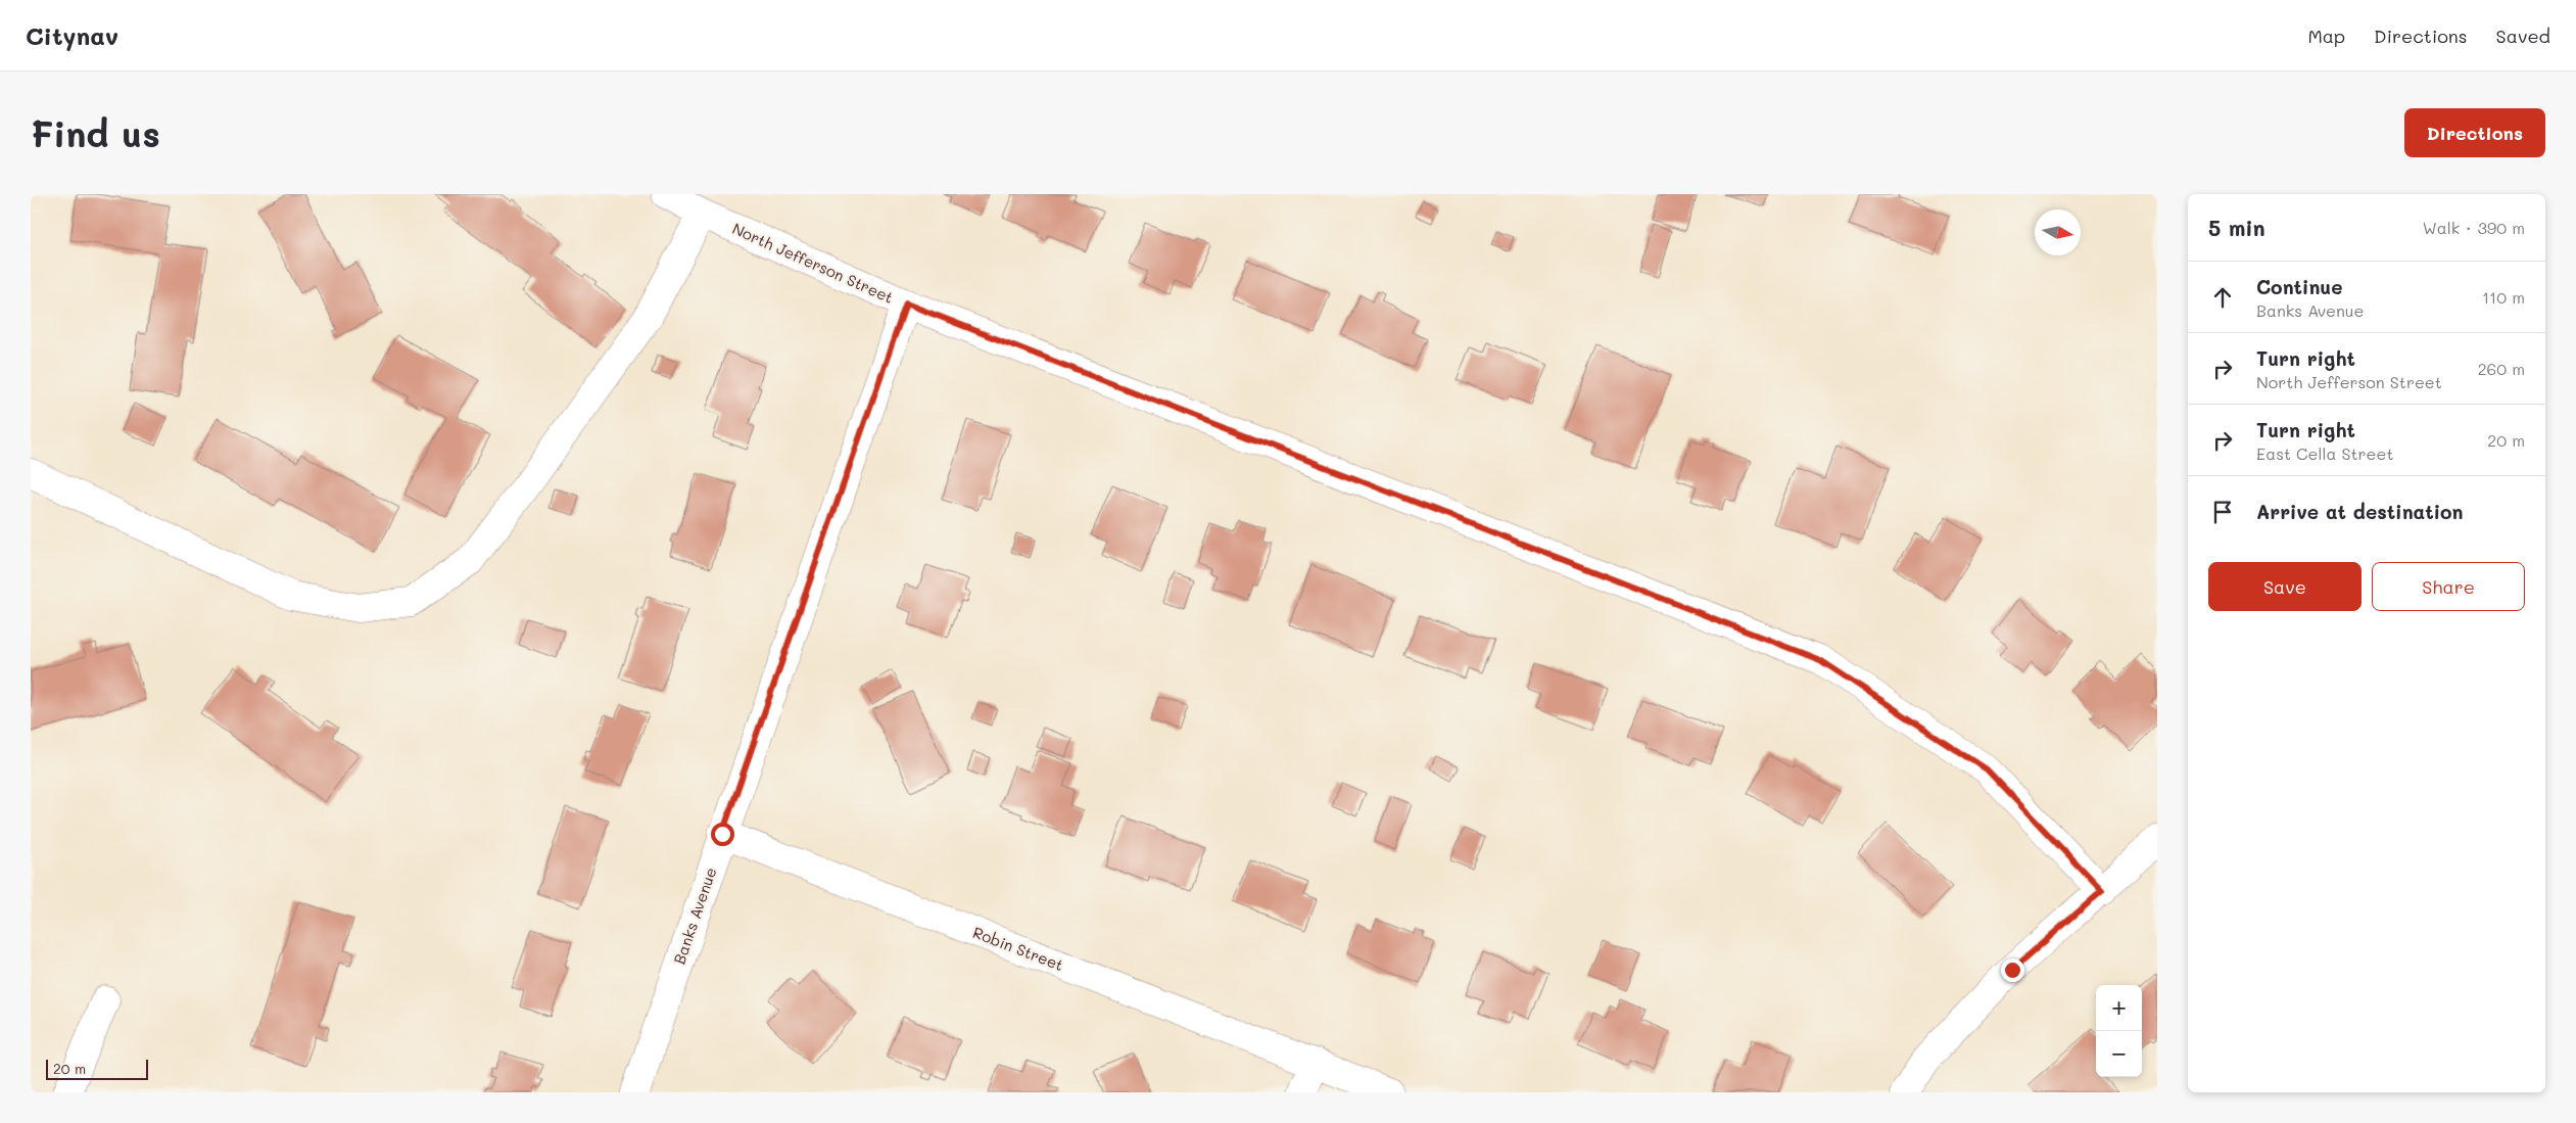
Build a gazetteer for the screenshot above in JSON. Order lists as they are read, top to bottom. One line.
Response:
{"streets":{"street":["North Jefferson Street","Banks Avenue","Robin Street"]},"crossings":[["North Jefferson Street","Banks Avenue"],["Banks Avenue","Robin Street"]],"scale_bar":"20 m","north":"right","page":{"header":"Citynav","nav":["Map","Directions","Saved"],"buttons":["Directions",["Save","Share"]],"title":"Find us","heading":["5 min","Walk · 390 m"],"list":[["Continue","Banks Avenue","110 m"],["Turn right","North Jefferson Street","260 m"],["Turn right","East Cella Street","20 m"],"Arrive at destination"],"map_buttons":["+","−"],"scale":"20 m"}}
